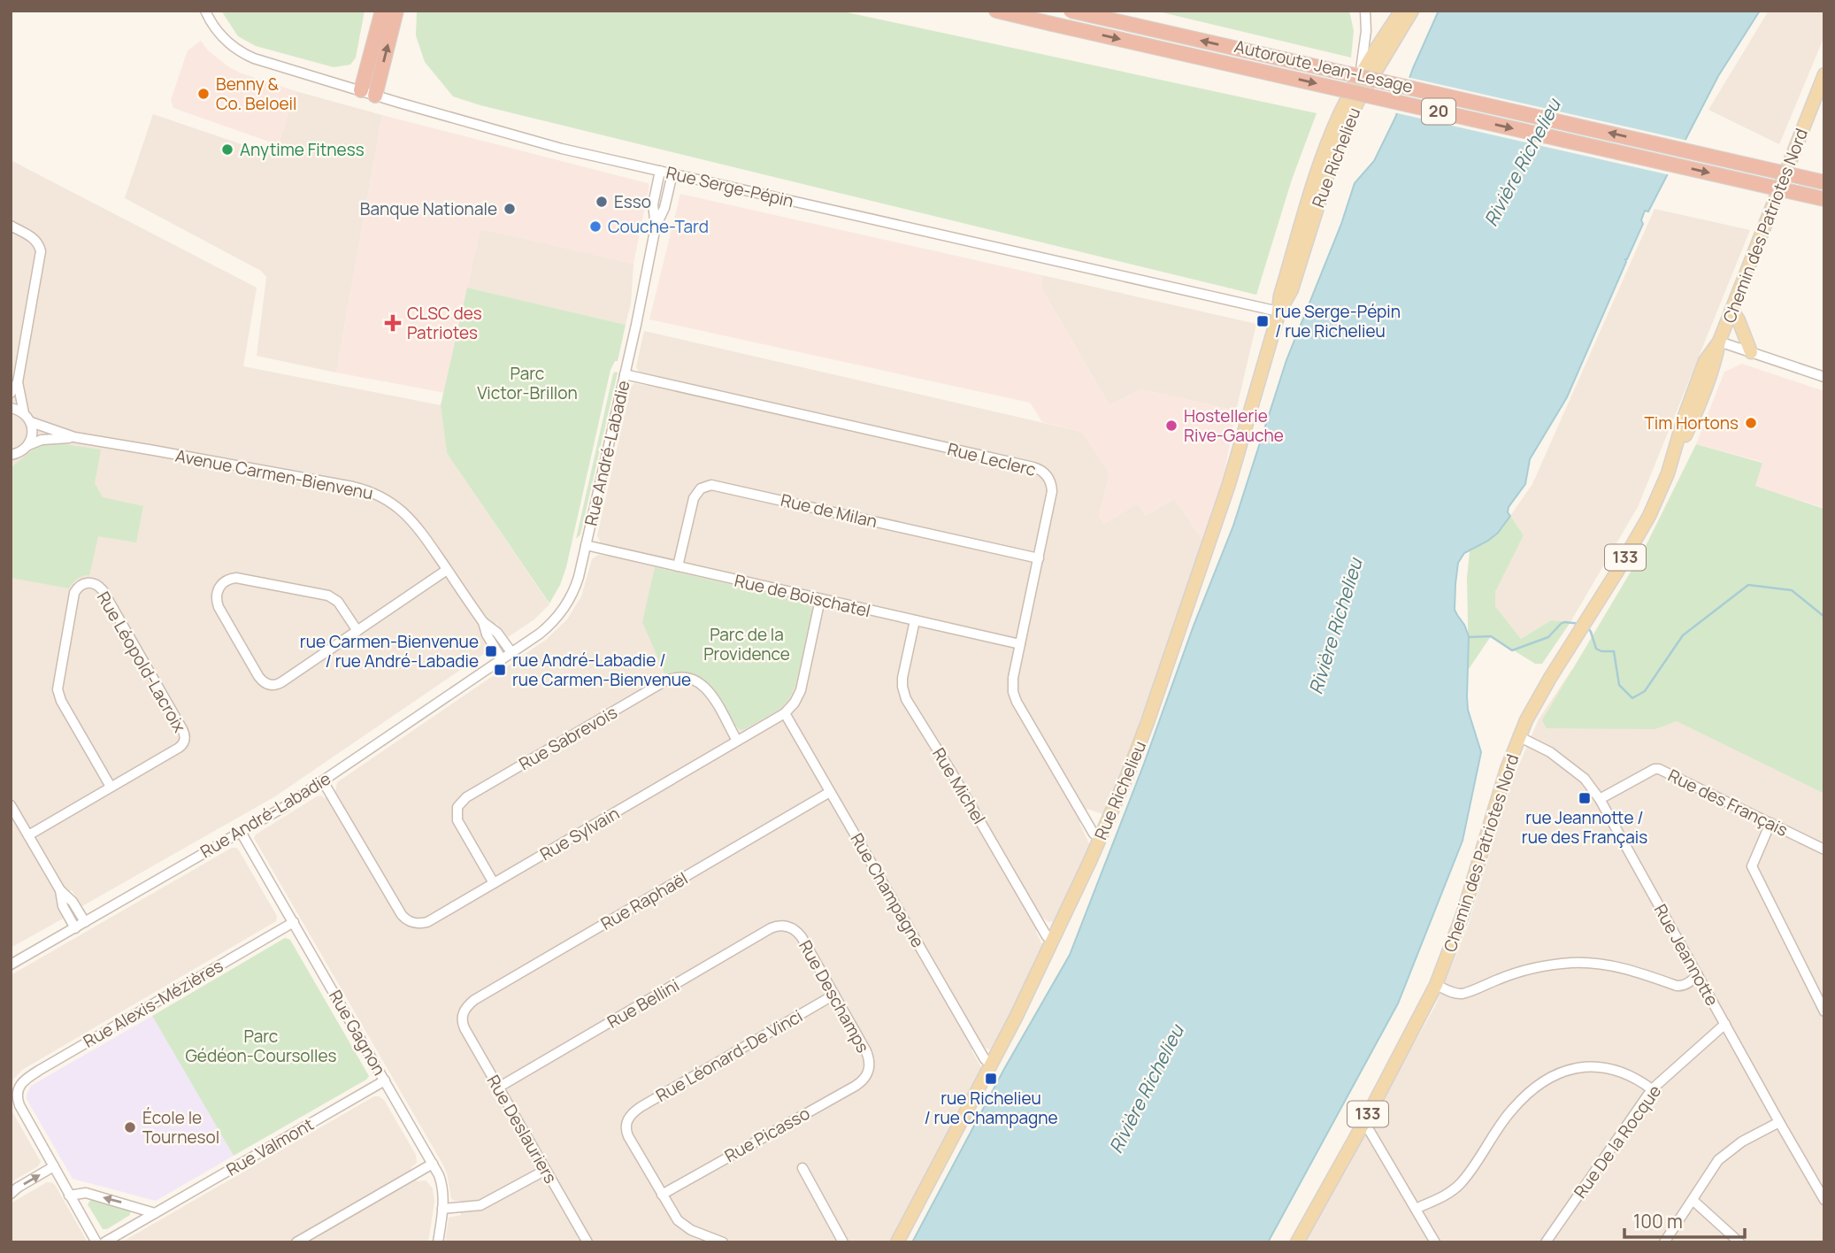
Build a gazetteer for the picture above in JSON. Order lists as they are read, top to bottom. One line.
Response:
{"streets":{"highway":["Autoroute Jean-Lesage","20"],"main road":["Rue Richelieu","Chemin des Patriotes Nord","133"],"street":["Rue Serge-Pépin","Rue André-Labadie","Rue Leclerc","Avenue Carmen-Bienvenu","Rue de Milan","Rue de Boischatel","Rue Léopold-Lacroix","Rue Sabrevois","Rue Michel","Rue des Français","Rue Sylvain","Rue Champagne","Rue Raphaël","Rue Jeannotte","Rue Deschamps","Rue Alexis-Mézières","Rue Bellini","Rue Gagnon","Rue Léonard-De Vinci","Rue Deslauriers","Rue Picasso","Rue De la Rocque","Rue Valmont"]},"crossings":[["Rue Richelieu","Rue Serge-Pépin"],["Rue Richelieu","Rue Leclerc"],["Rue Richelieu","Rue Michel"],["Rue Richelieu","Rue Champagne"],["Rue Serge-Pépin","Rue André-Labadie"],["Chemin des Patriotes Nord","Rue Jeannotte"],["Rue André-Labadie","Rue Leclerc"],["Rue André-Labadie","Avenue Carmen-Bienvenu"],["Rue André-Labadie","Rue de Boischatel"],["Rue André-Labadie","Rue Sylvain"],["Rue André-Labadie","Rue Gagnon"],["Rue Leclerc","Rue de Milan"],["Rue Leclerc","Rue de Boischatel"],["Rue de Milan","Rue de Boischatel"],["Rue de Boischatel","Rue Michel"],["Rue de Boischatel","Rue Sylvain"],["Rue Sabrevois","Rue Sylvain"],["Rue des Français","Rue Jeannotte"],["Rue Sylvain","Rue Champagne"],["Rue Champagne","Rue Raphaël"],["Rue Raphaël","Rue Deslauriers"],["Rue Jeannotte","Rue De la Rocque"],["Rue Deschamps","Rue Bellini"],["Rue Deschamps","Rue Léonard-De Vinci"],["Rue Deschamps","Rue Picasso"],["Rue Alexis-Mézières","Rue Gagnon"],["Rue Bellini","Rue Deslauriers"],["Rue Gagnon","Rue Valmont"],["Rue Léonard-De Vinci","Rue Picasso"]],"water":["Rivière Richelieu"],"parks":["Parc Victor-Brillon","Parc de la Providence","Parc Gédéon-Coursolles"],"places":{"other":["Benny & Co. Beloeil","Anytime Fitness","Esso","Banque Nationale","Couche-Tard","Tim Hortons","Hostellerie Rive-Gauche","École le Tournesol"],"transit":["rue Serge-Pépin / rue Richelieu","rue Carmen-Bienvenue / rue André-Labadie","rue André-Labadie / rue Carmen-Bienvenue","rue Jeannotte / rue des Français","rue Richelieu / rue Champagne"],"health":["CLSC des Patriotes"]},"scale_bar":"100 m"}
